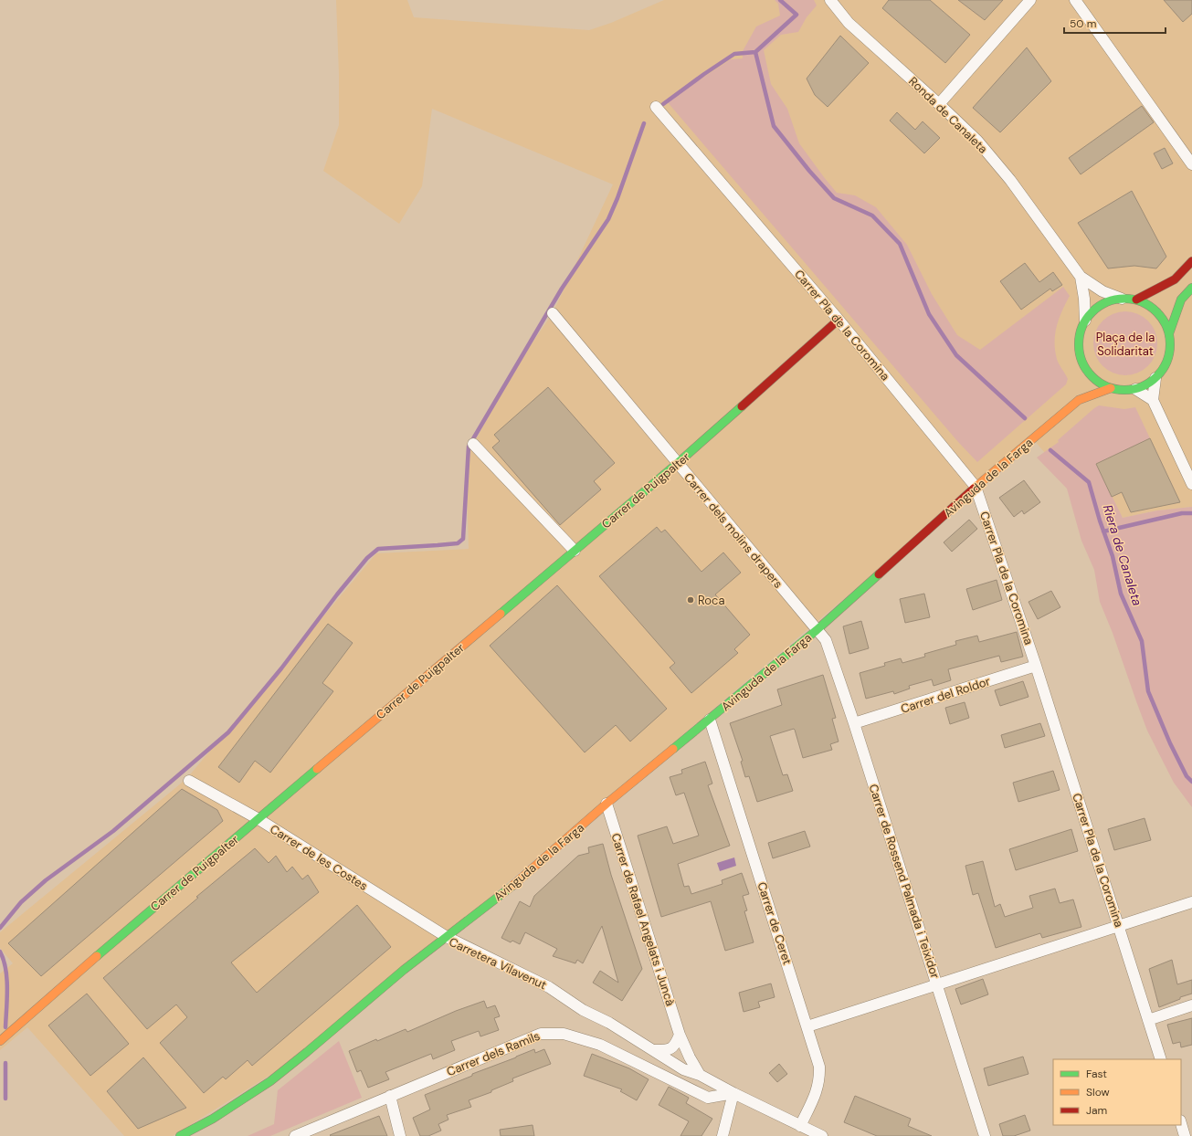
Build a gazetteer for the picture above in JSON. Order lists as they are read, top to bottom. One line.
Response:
{"streets":{"street":["Ronda de Canaleta","Carrer Pla de la Coromina","Avinguda de la Farga","Carrer de Puigpalter","Carrer dels molins drapers","Carrer del Roldor","Carrer de les Costes","Carrer de Rossend Palmada i Teixidor","Carrer de Rafael Angelats i Juncà","Carrer de Ceret","Carretera Vilavenut","Carrer dels Ramils"]},"crossings":[["Ronda de Canaleta","Avinguda de la Farga"],["Carrer Pla de la Coromina","Avinguda de la Farga"],["Carrer Pla de la Coromina","Carrer de Puigpalter"],["Carrer Pla de la Coromina","Carrer del Roldor"],["Avinguda de la Farga","Carrer dels molins drapers"],["Avinguda de la Farga","Carrer de les Costes"],["Avinguda de la Farga","Carrer de Rossend Palmada i Teixidor"],["Avinguda de la Farga","Carrer de Rafael Angelats i Juncà"],["Avinguda de la Farga","Carrer de Ceret"],["Avinguda de la Farga","Carretera Vilavenut"],["Carrer de Puigpalter","Carrer dels molins drapers"],["Carrer de Puigpalter","Carrer de les Costes"],["Carrer dels molins drapers","Carrer de Rossend Palmada i Teixidor"],["Carrer del Roldor","Carrer de Rossend Palmada i Teixidor"],["Carrer de les Costes","Carretera Vilavenut"],["Carrer de Rafael Angelats i Juncà","Carretera Vilavenut"],["Carrer de Ceret","Carretera Vilavenut"],["Carretera Vilavenut","Carrer dels Ramils"]],"water":["Riera de Canaleta"],"parks":["Plaça de la Solidaritat"],"places":["Roca"],"legend":["Fast","Slow","Jam"],"scale_bar":"50 m"}
